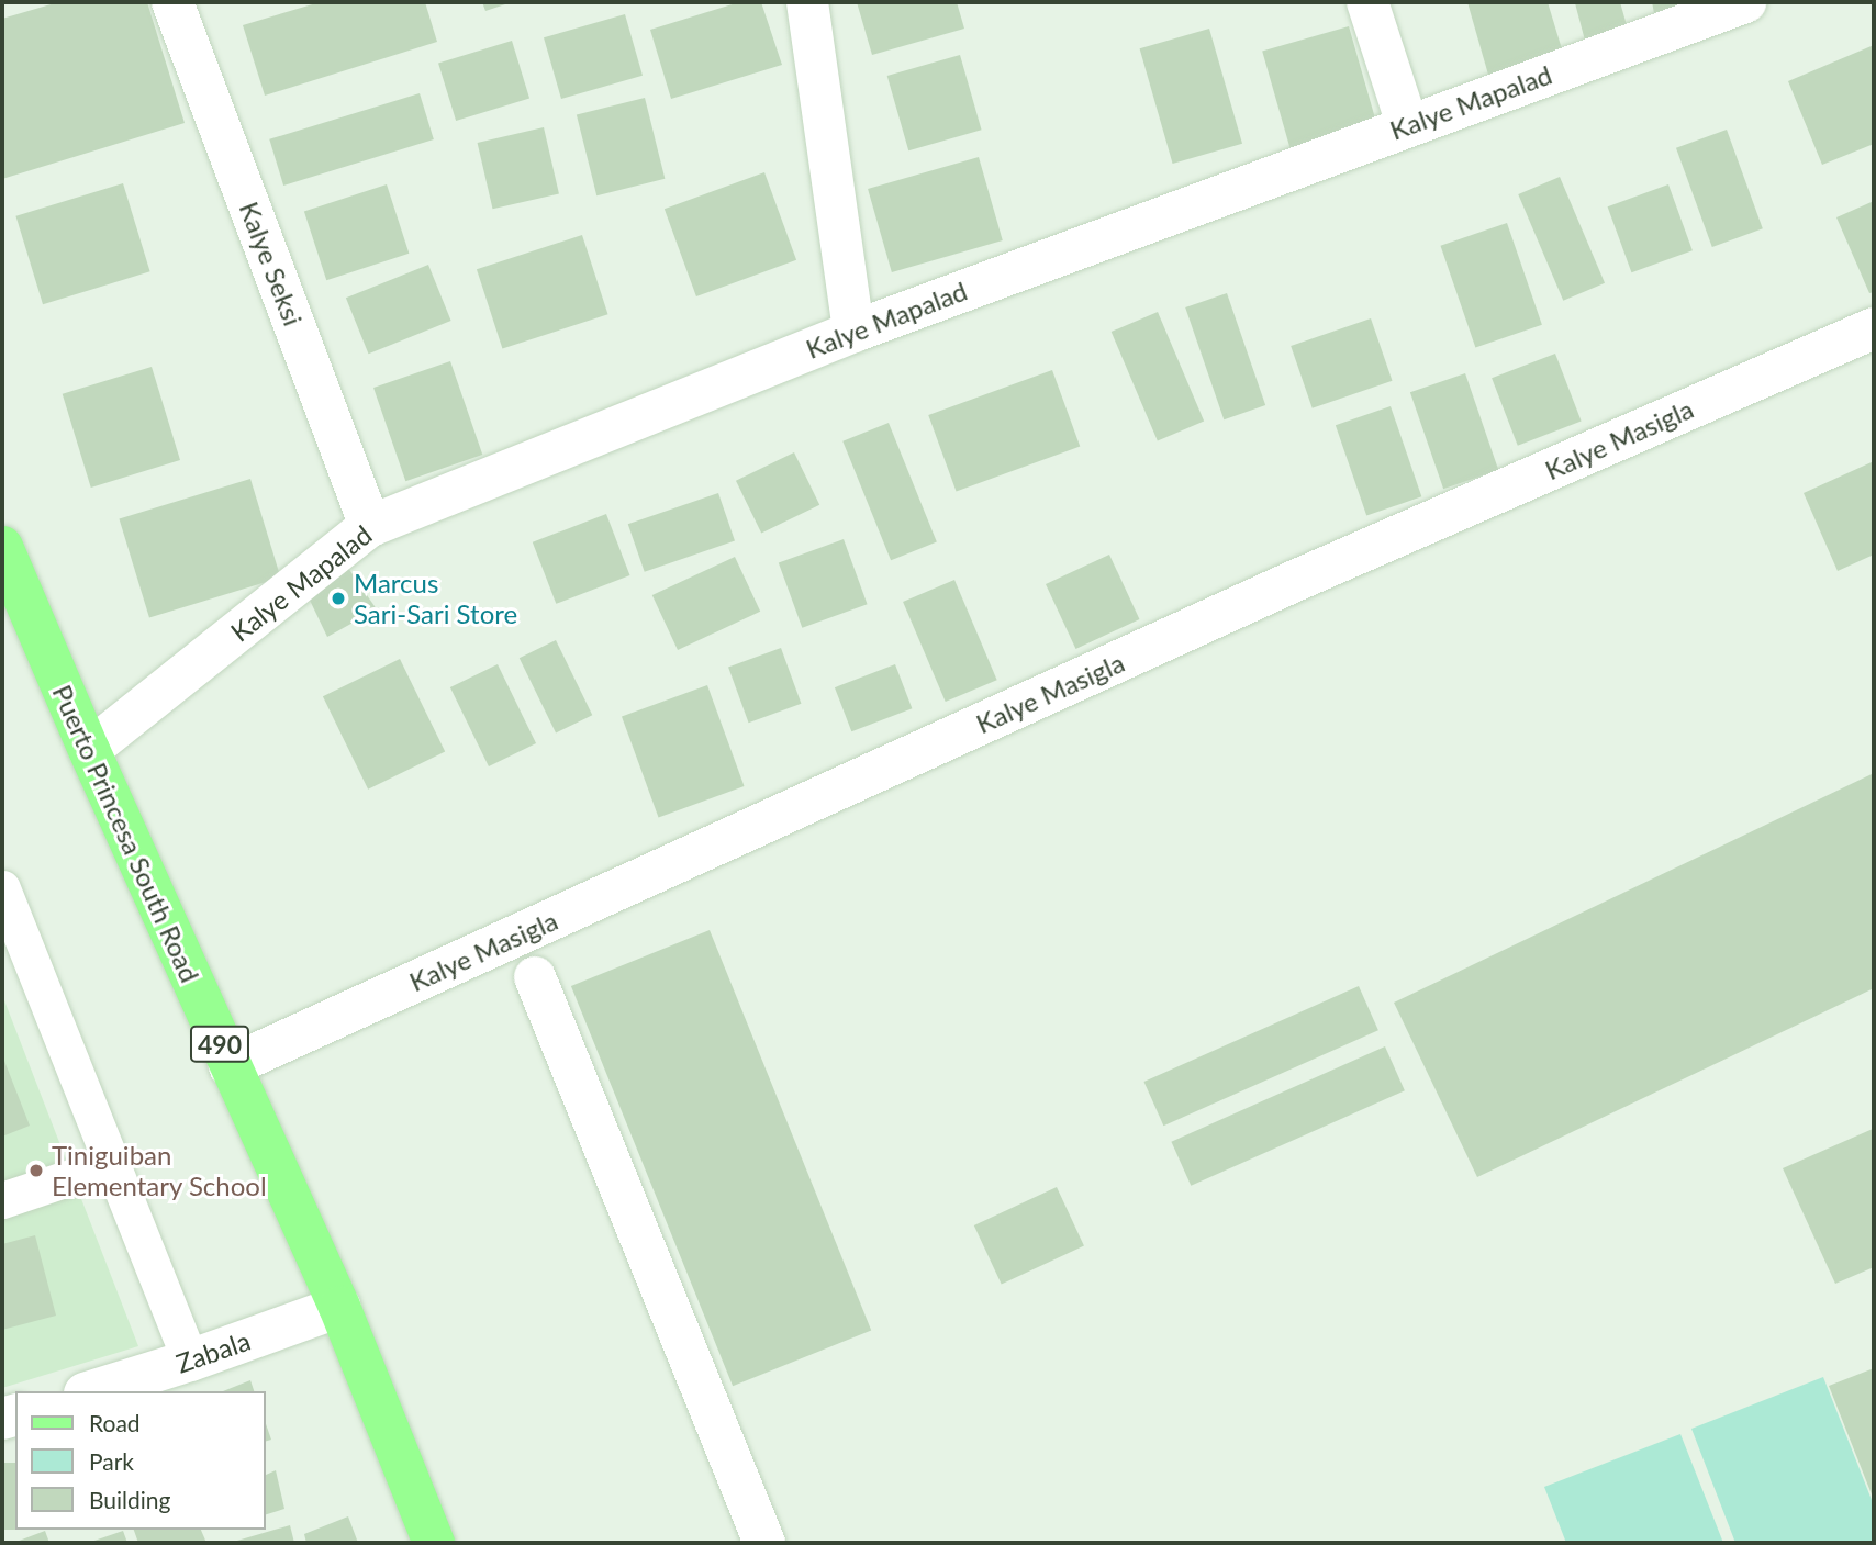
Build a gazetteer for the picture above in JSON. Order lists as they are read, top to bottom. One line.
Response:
{"streets":{"main road":["Puerto Princesa South Road","490"],"street":["Kalye Mapalad","Kalye Seksi","Kalye Masigla","Zabala"]},"crossings":[["Kalye Mapalad","Kalye Seksi"],["Kalye Mapalad","Puerto Princesa South Road"],["Kalye Masigla","Puerto Princesa South Road"],["Puerto Princesa South Road","Zabala"]],"places":["Marcus Sari-Sari Store","Tiniguiban Elementary School"],"legend":["Road","Park","Building"]}
